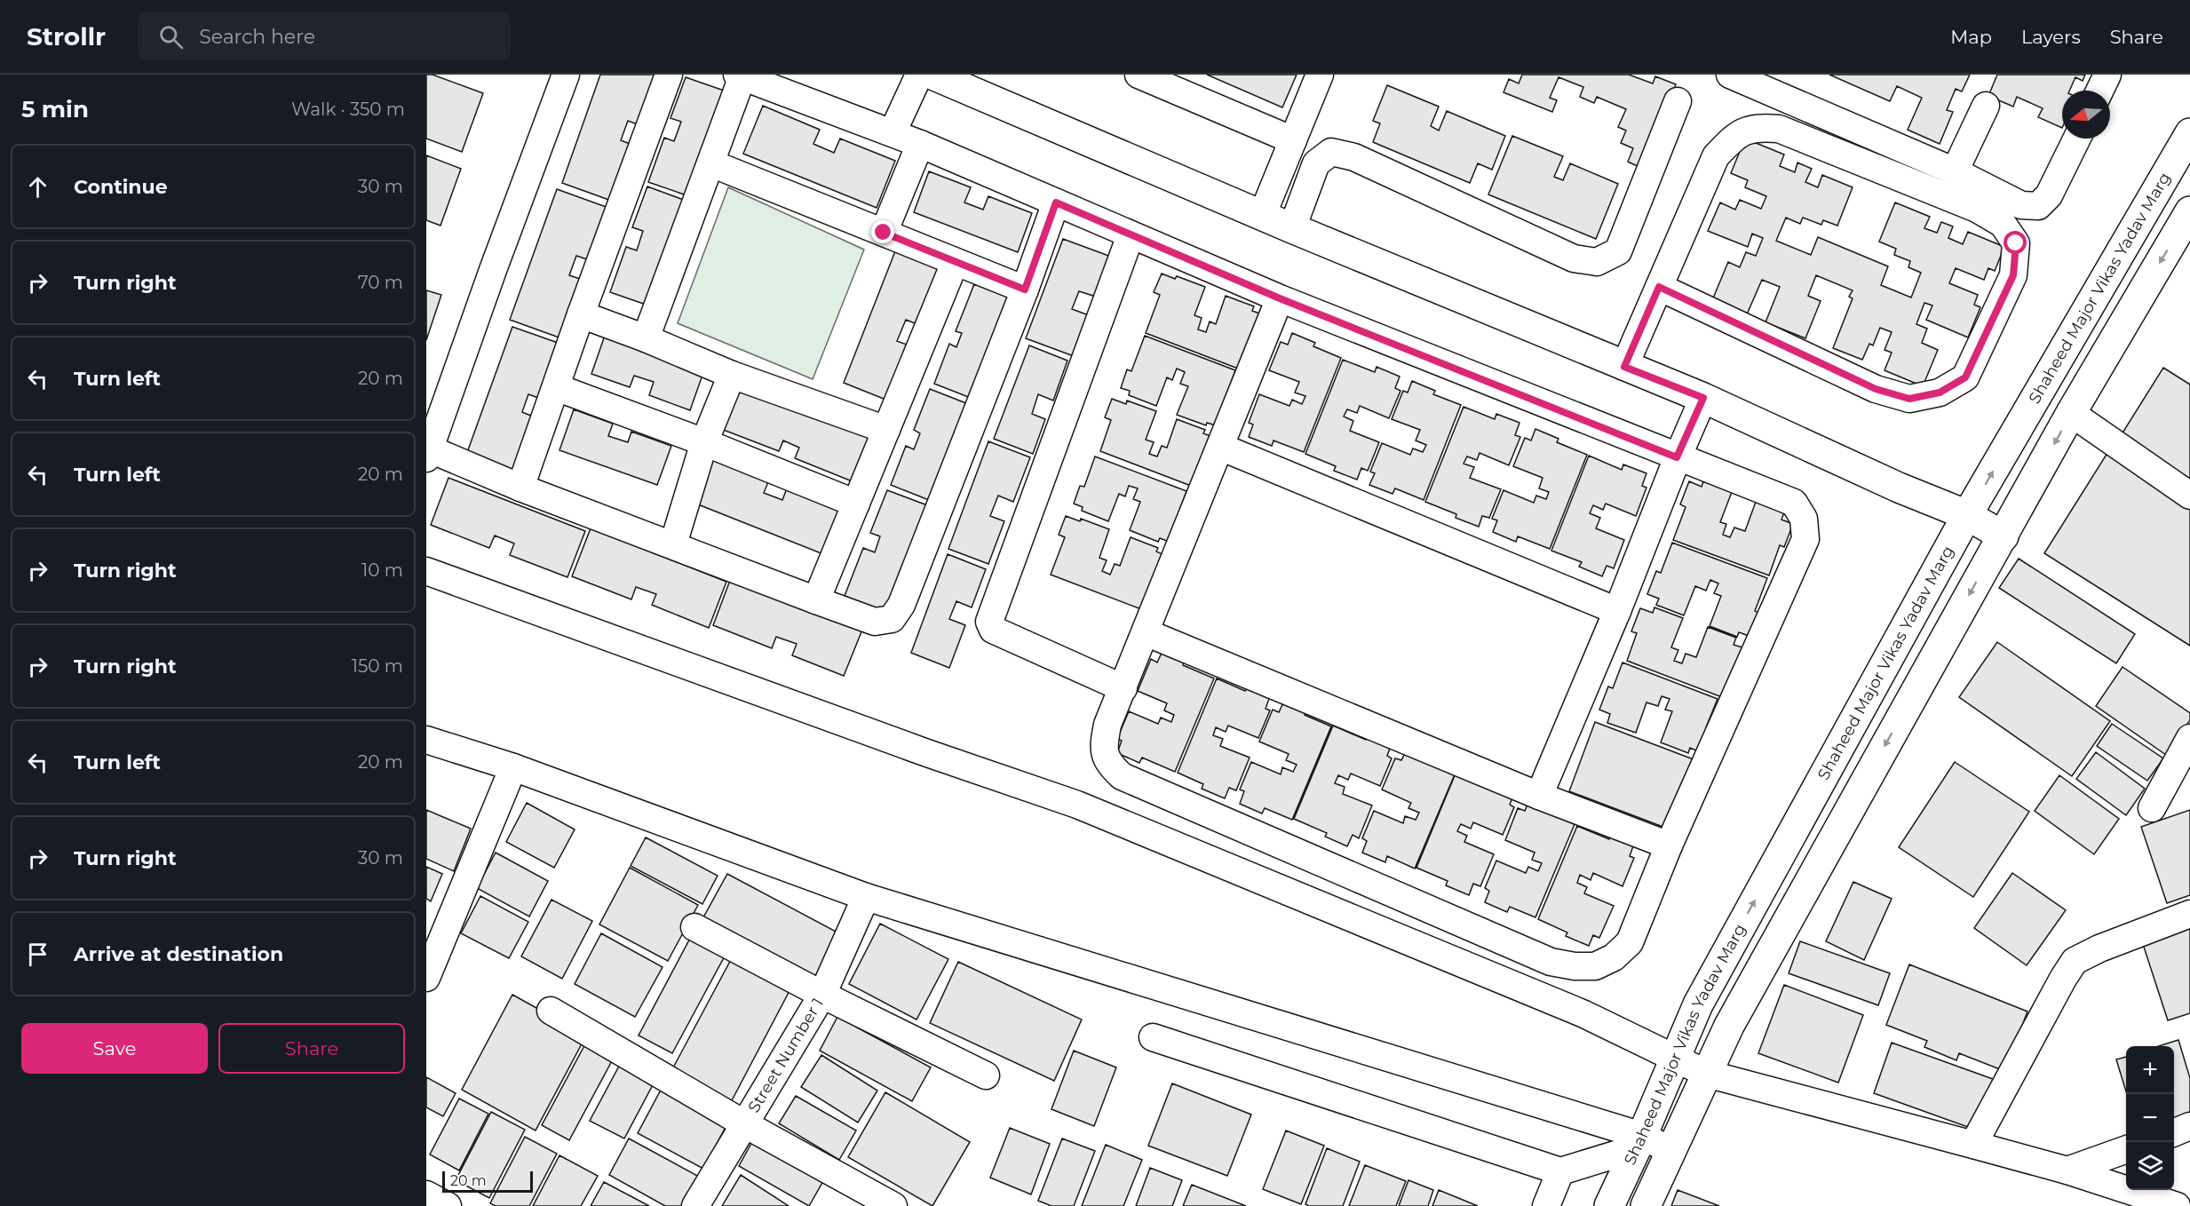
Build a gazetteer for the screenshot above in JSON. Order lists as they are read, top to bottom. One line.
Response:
{"streets":{"main road":["Shaheed Major Vikas Yadav Marg"],"street":["Street Number 1"]},"scale_bar":"20 m","north":"left","page":{"header":"Strollr","search":"Search here","nav":["Map","Layers","Share"],"heading":["5 min","Walk · 350 m"],"list":[["Continue","30 m"],["Turn right","70 m"],["Turn left","20 m"],["Turn left","20 m"],["Turn right","10 m"],["Turn right","150 m"],["Turn left","20 m"],["Turn right","30 m"],"Arrive at destination"],"buttons":["Save","Share"],"map_buttons":["+","−"],"scale":"20 m"}}
